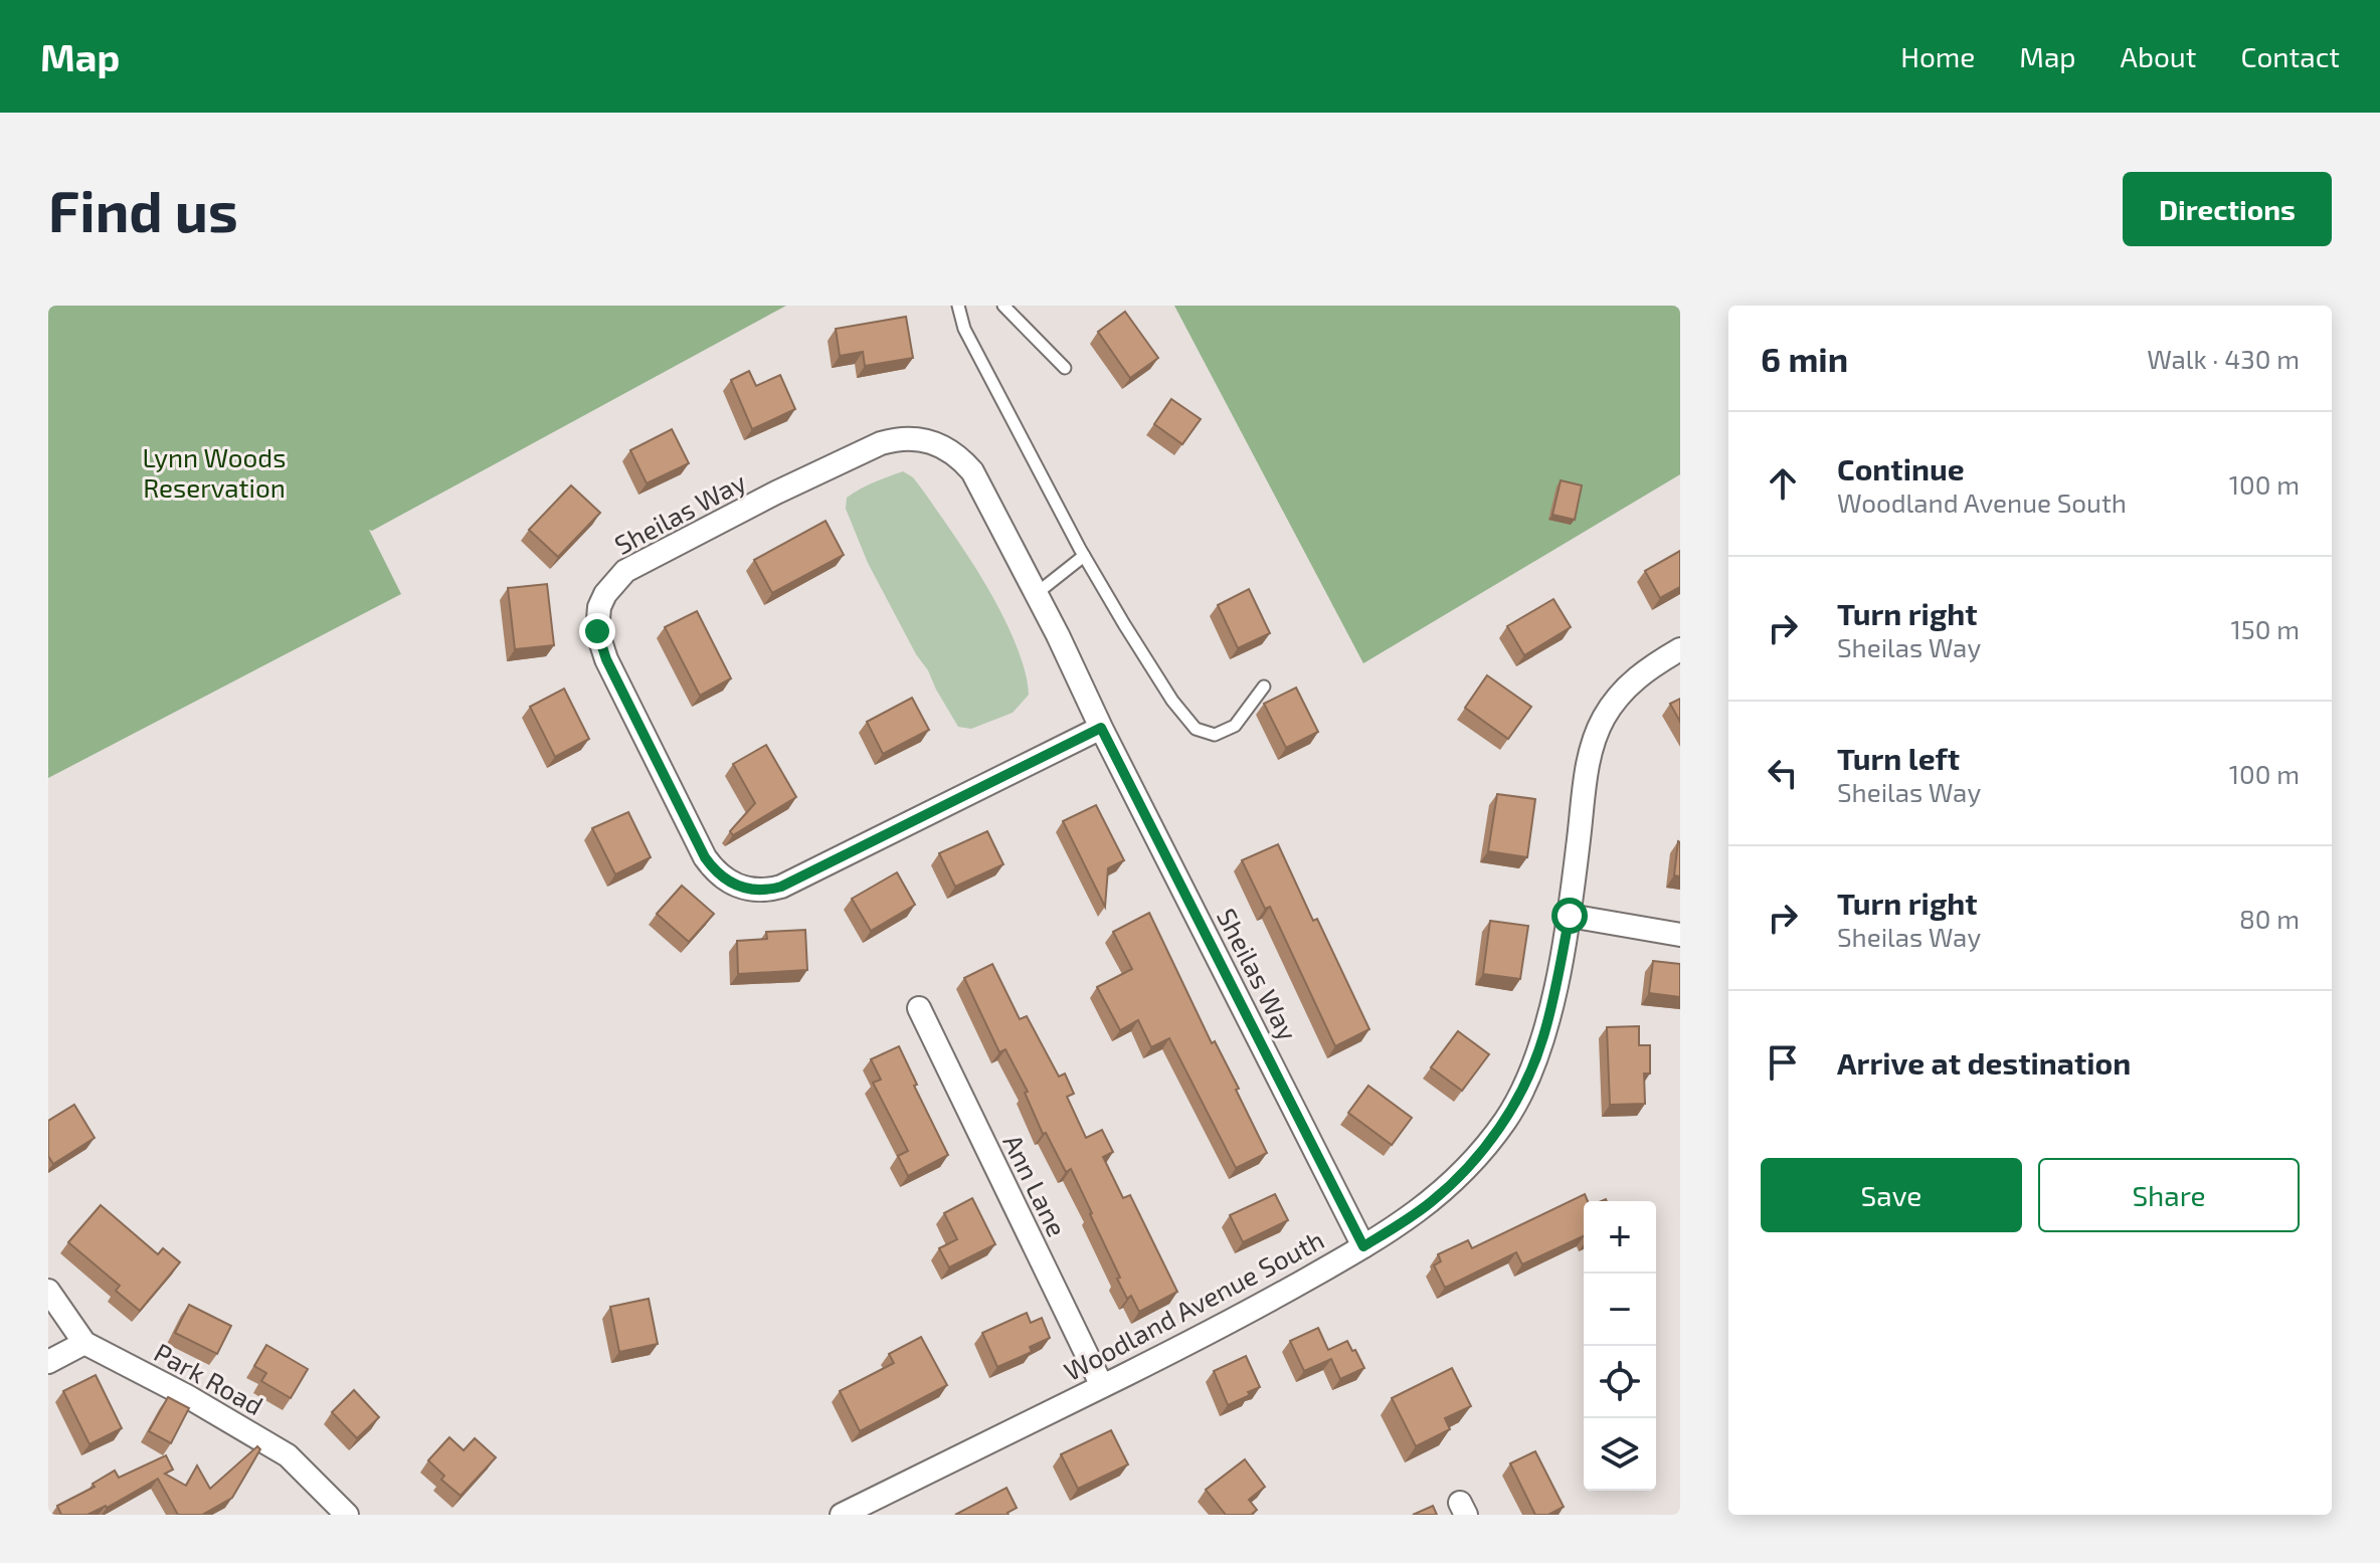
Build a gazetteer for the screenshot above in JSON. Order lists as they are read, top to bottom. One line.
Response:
{"streets":{"street":["Sheilas Way","Ann Lane","Woodland Avenue South","Park Road"]},"crossings":[["Sheilas Way","Woodland Avenue South"],["Ann Lane","Woodland Avenue South"]],"parks":["Lynn Woods Reservation"],"page":{"header":"Map","nav":["Home","Map","About","Contact"],"buttons":["Directions",["Save","Share"]],"title":"Find us","heading":["6 min","Walk · 430 m"],"list":[["Continue","Woodland Avenue South","100 m"],["Turn right","Sheilas Way","150 m"],["Turn left","Sheilas Way","100 m"],["Turn right","Sheilas Way","80 m"],"Arrive at destination"],"map_buttons":["+","−"]}}
